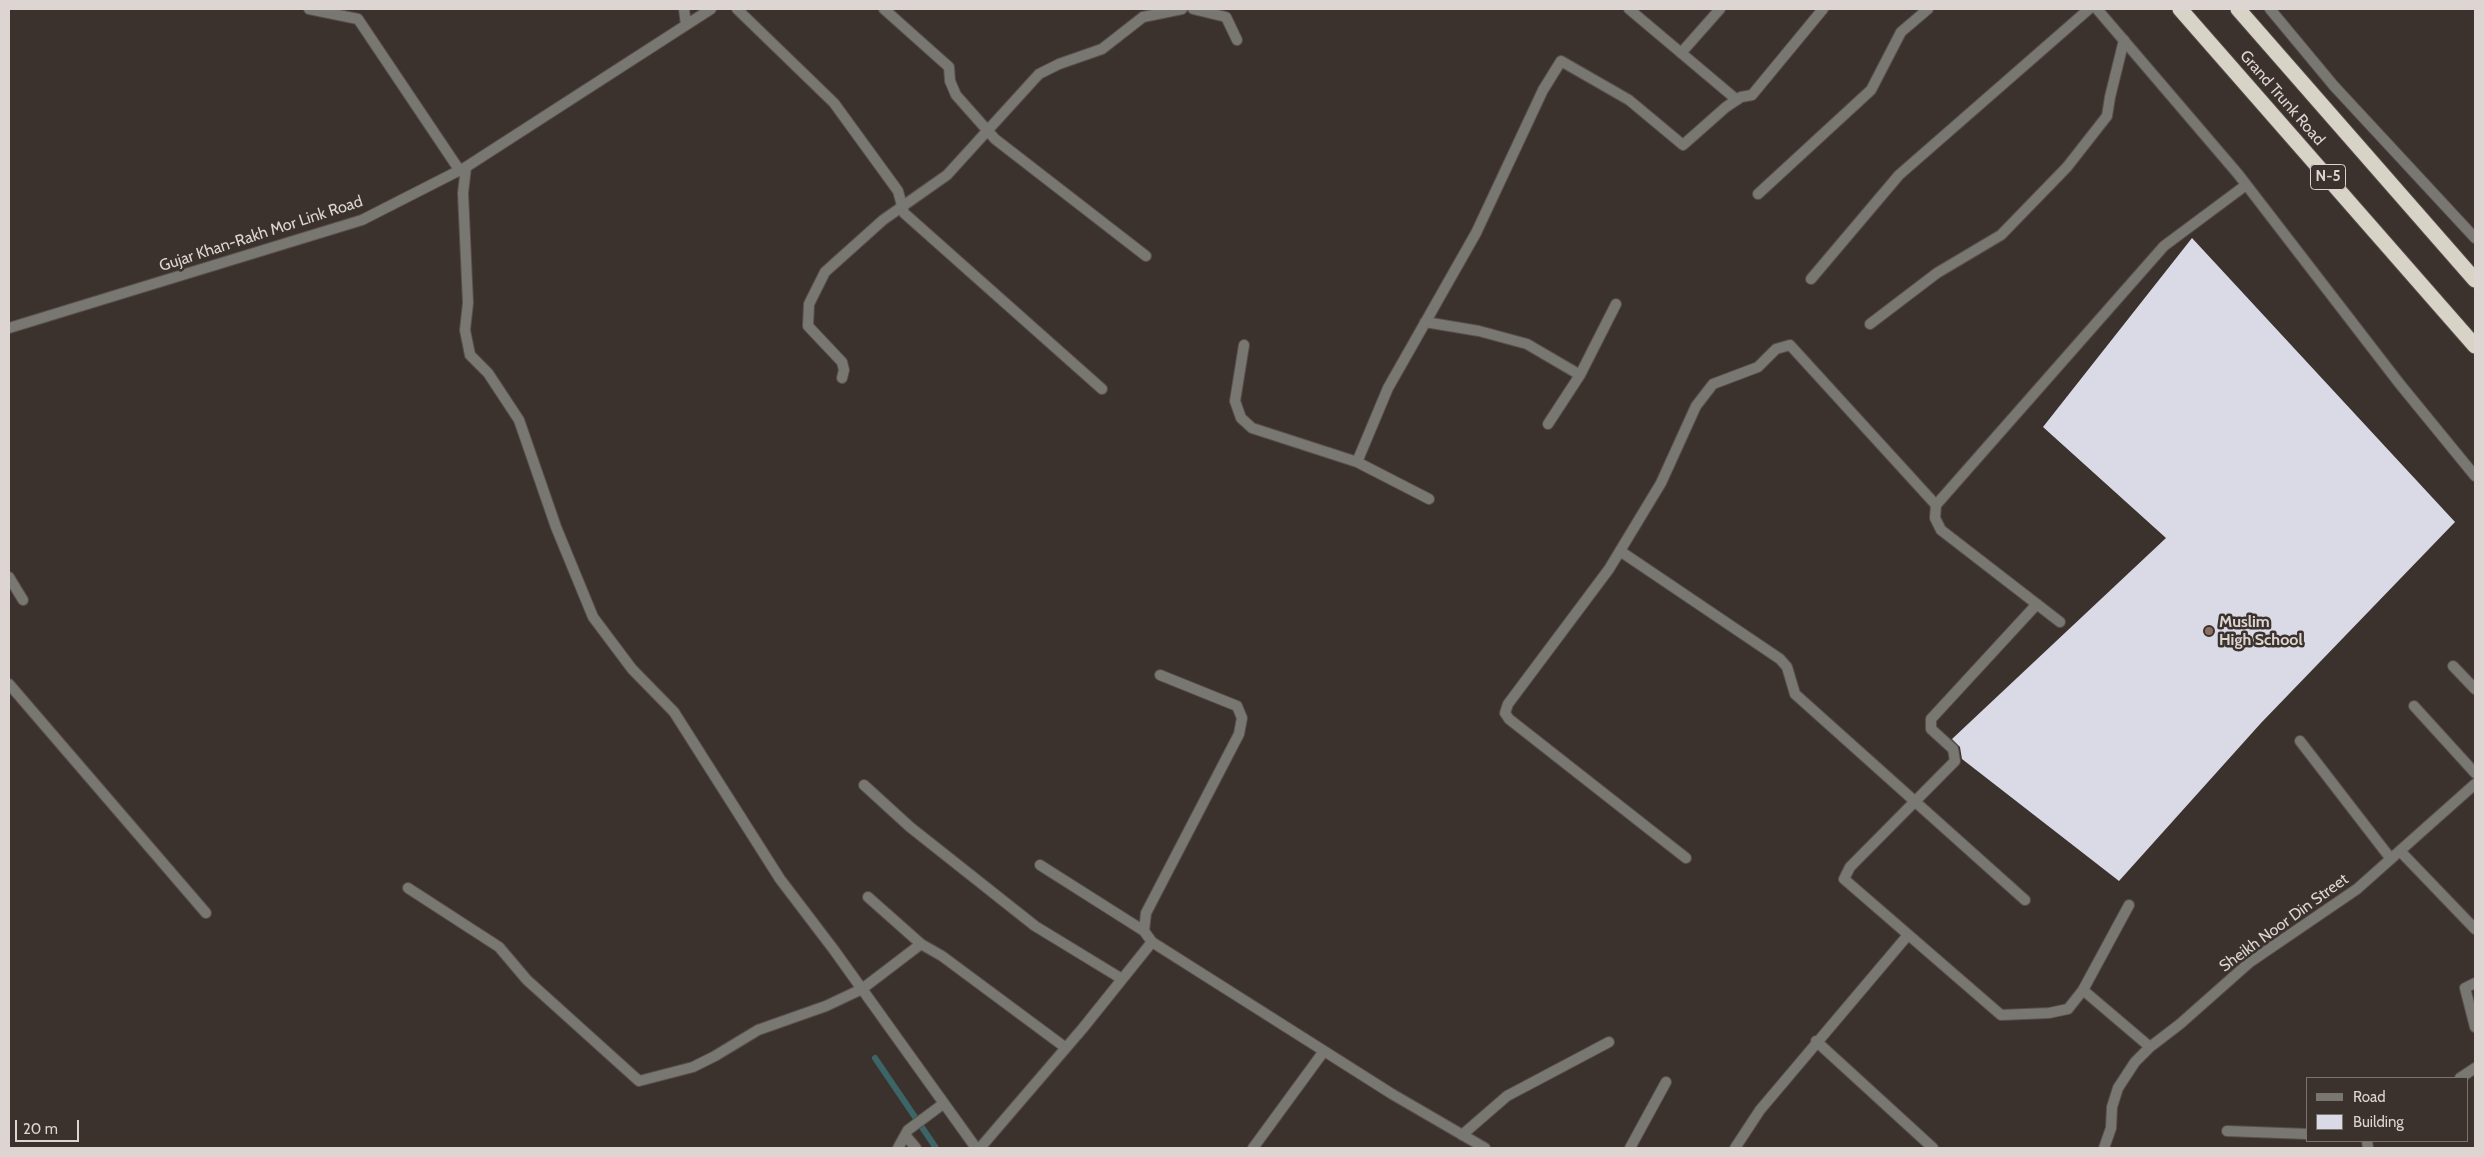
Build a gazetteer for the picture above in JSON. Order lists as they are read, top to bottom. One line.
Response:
{"streets":{"highway":["Grand Trunk Road","N-5"],"street":["Gujar Khan-Rakh Mor Link Road","Sheikh Noor Din Street"]},"places":["Muslim High School"],"legend":["Road","Building"],"scale_bar":"20 m"}
